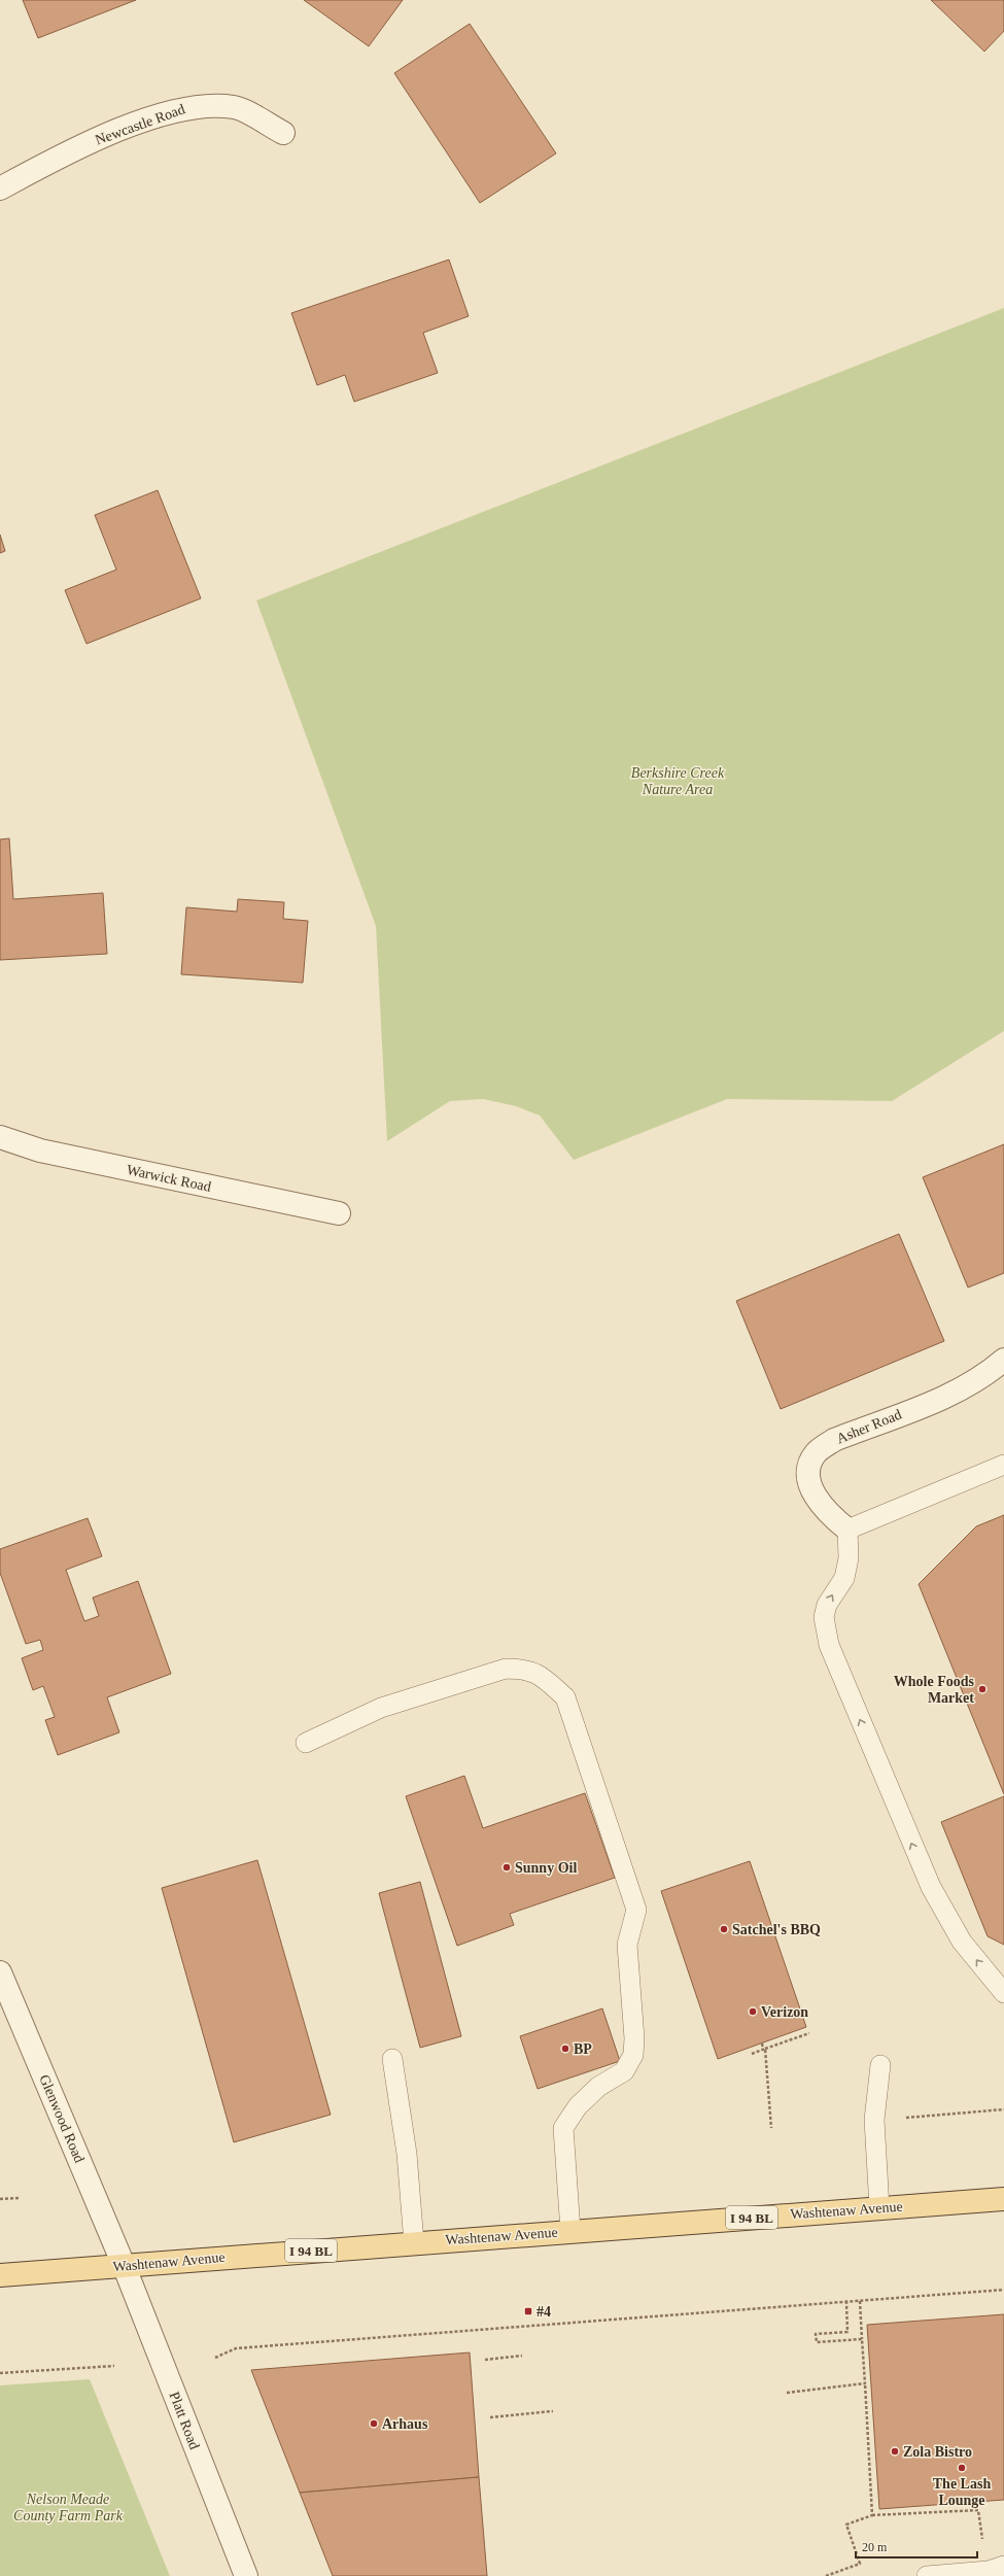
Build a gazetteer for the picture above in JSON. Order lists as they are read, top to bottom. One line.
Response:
{"streets":{"main road":["Washtenaw Avenue","I 94 BL"],"street":["Newcastle Road","Warwick Road","Asher Road","Glenwood Road","Platt Road"]},"crossings":[["Glenwood Road","Washtenaw Avenue"],["Glenwood Road","Platt Road"],["Washtenaw Avenue","Platt Road"]],"parks":["Berkshire Creek Nature Area","Nelson Meade County Farm Park"],"places":{"other":["Whole Foods Market","Sunny Oil","Satchel's BBQ","Verizon","BP","Arhaus","Zola Bistro","The Lash Lounge"],"transit":["#4"]},"scale_bar":"20 m"}
